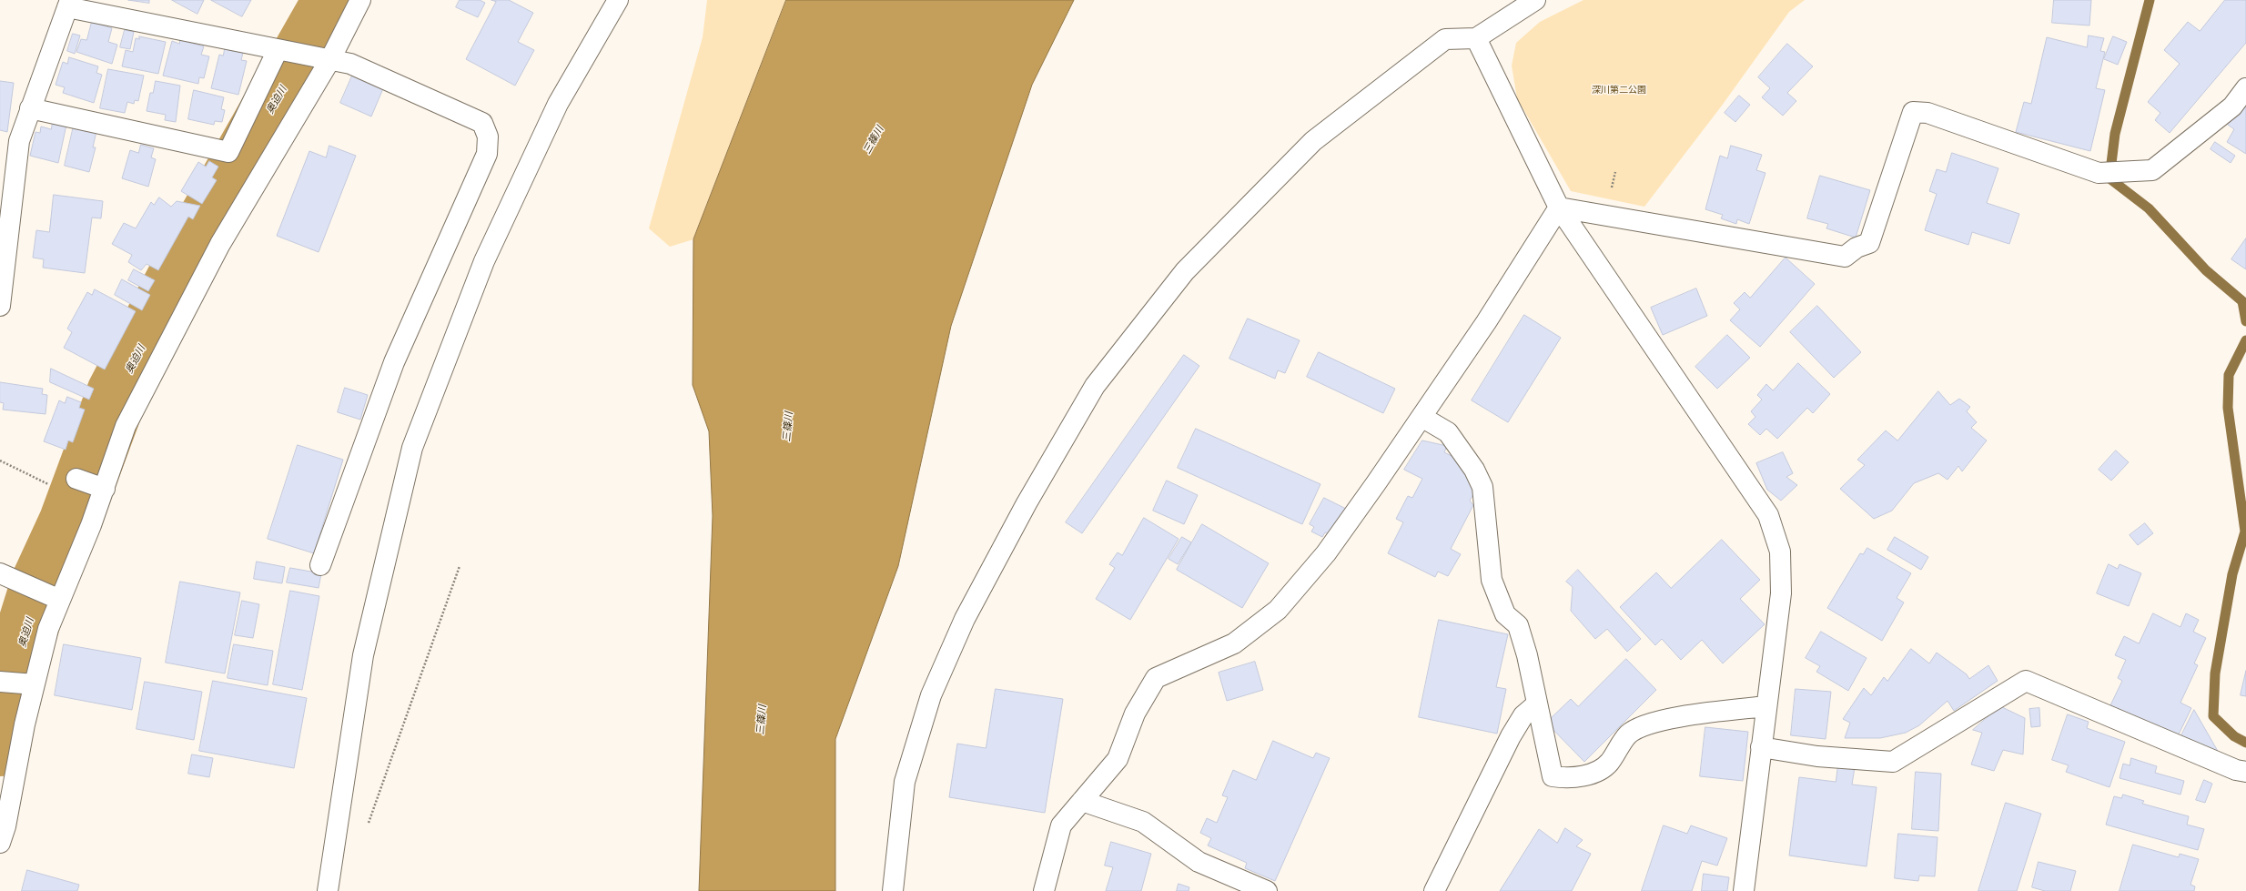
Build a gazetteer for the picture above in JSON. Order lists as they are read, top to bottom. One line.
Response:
{"water":["奥迫川","三篠川"],"parks":["深川第二公園"]}
